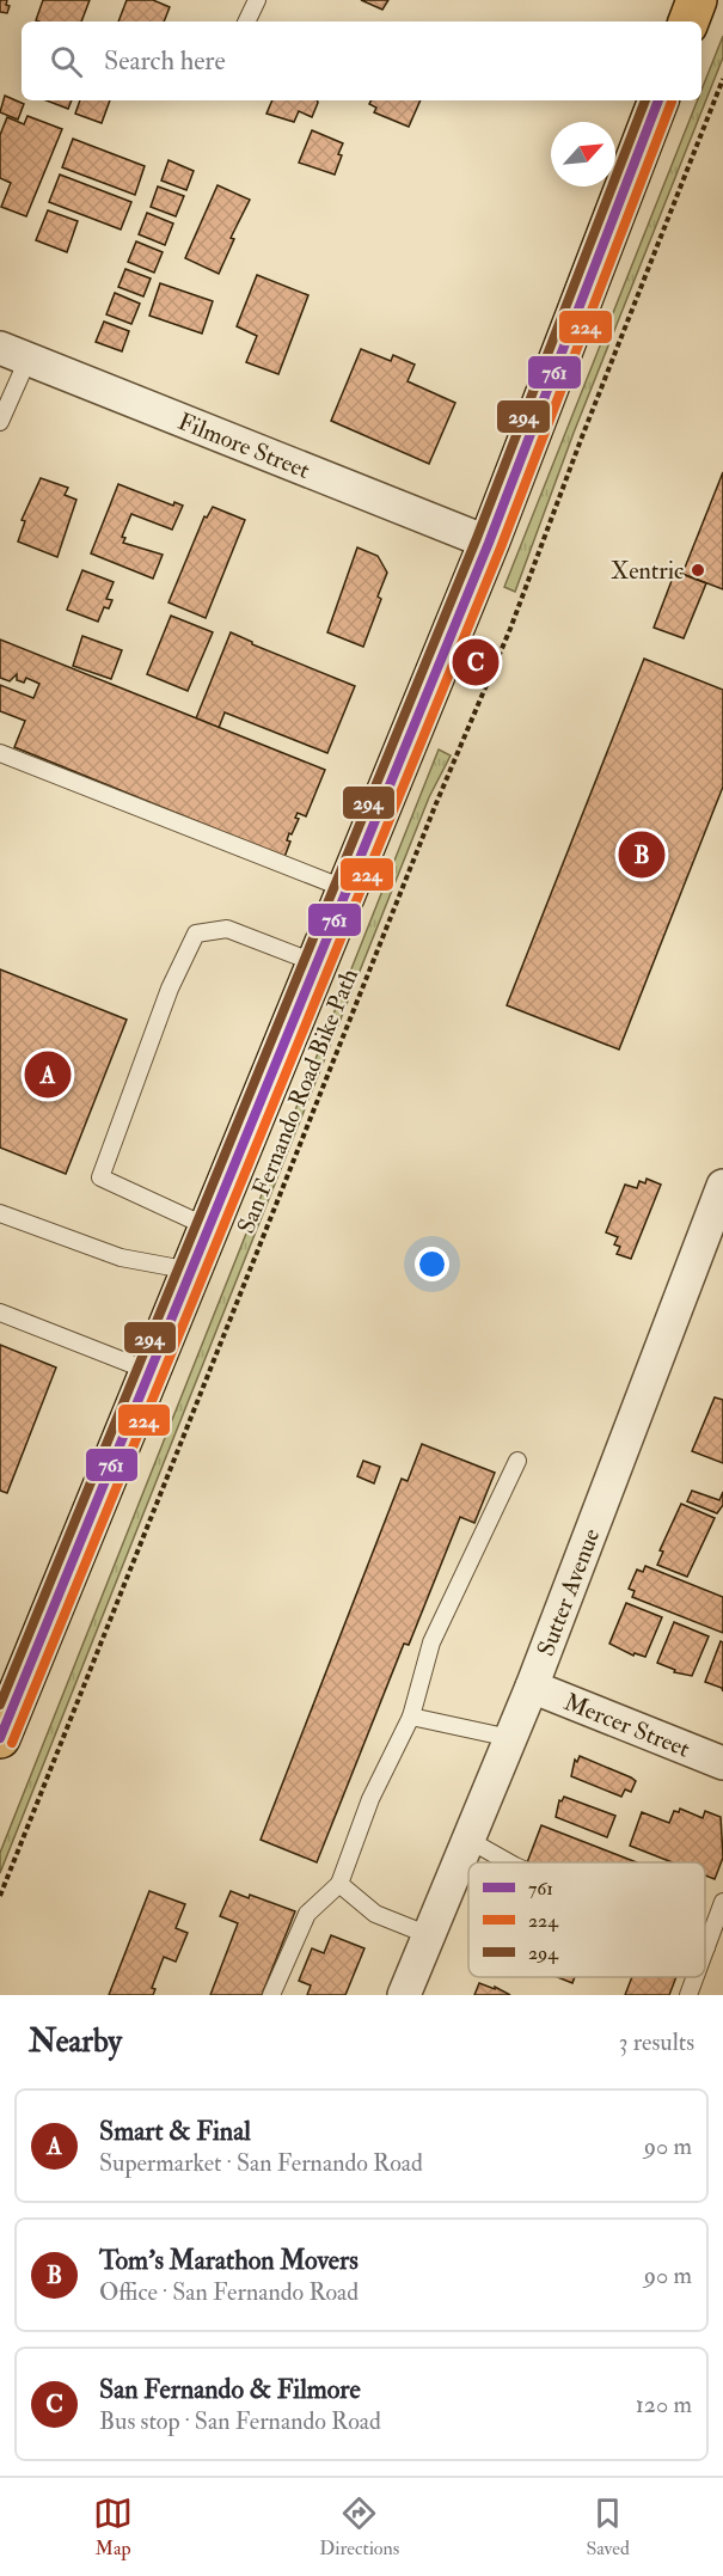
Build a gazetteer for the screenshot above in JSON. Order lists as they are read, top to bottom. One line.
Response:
{"streets":{"street":["Filmore Street","Sutter Avenue","Mercer Street"],"path":["San Fernando Road Bike Path"]},"crossings":[["Sutter Avenue","Mercer Street"]],"places":["Xentric"],"lines":["transit line 761","transit line 294","transit line 224"],"legend":["761","224","294"],"north":"top right","page":{"search":"Search here","pins":["C","B","A"],"heading":["Nearby","3 results"],"list":[{"mark":"A","name":"Smart & Final","note":"Supermarket · San Fernando Road","value":"90 m"},{"mark":"B","name":"Tom's Marathon Movers","note":"Office · San Fernando Road","value":"90 m"},{"mark":"C","name":"San Fernando & Filmore","note":"Bus stop · San Fernando Road","value":"120 m"}],"nav":["Map","Directions","Saved"]}}
